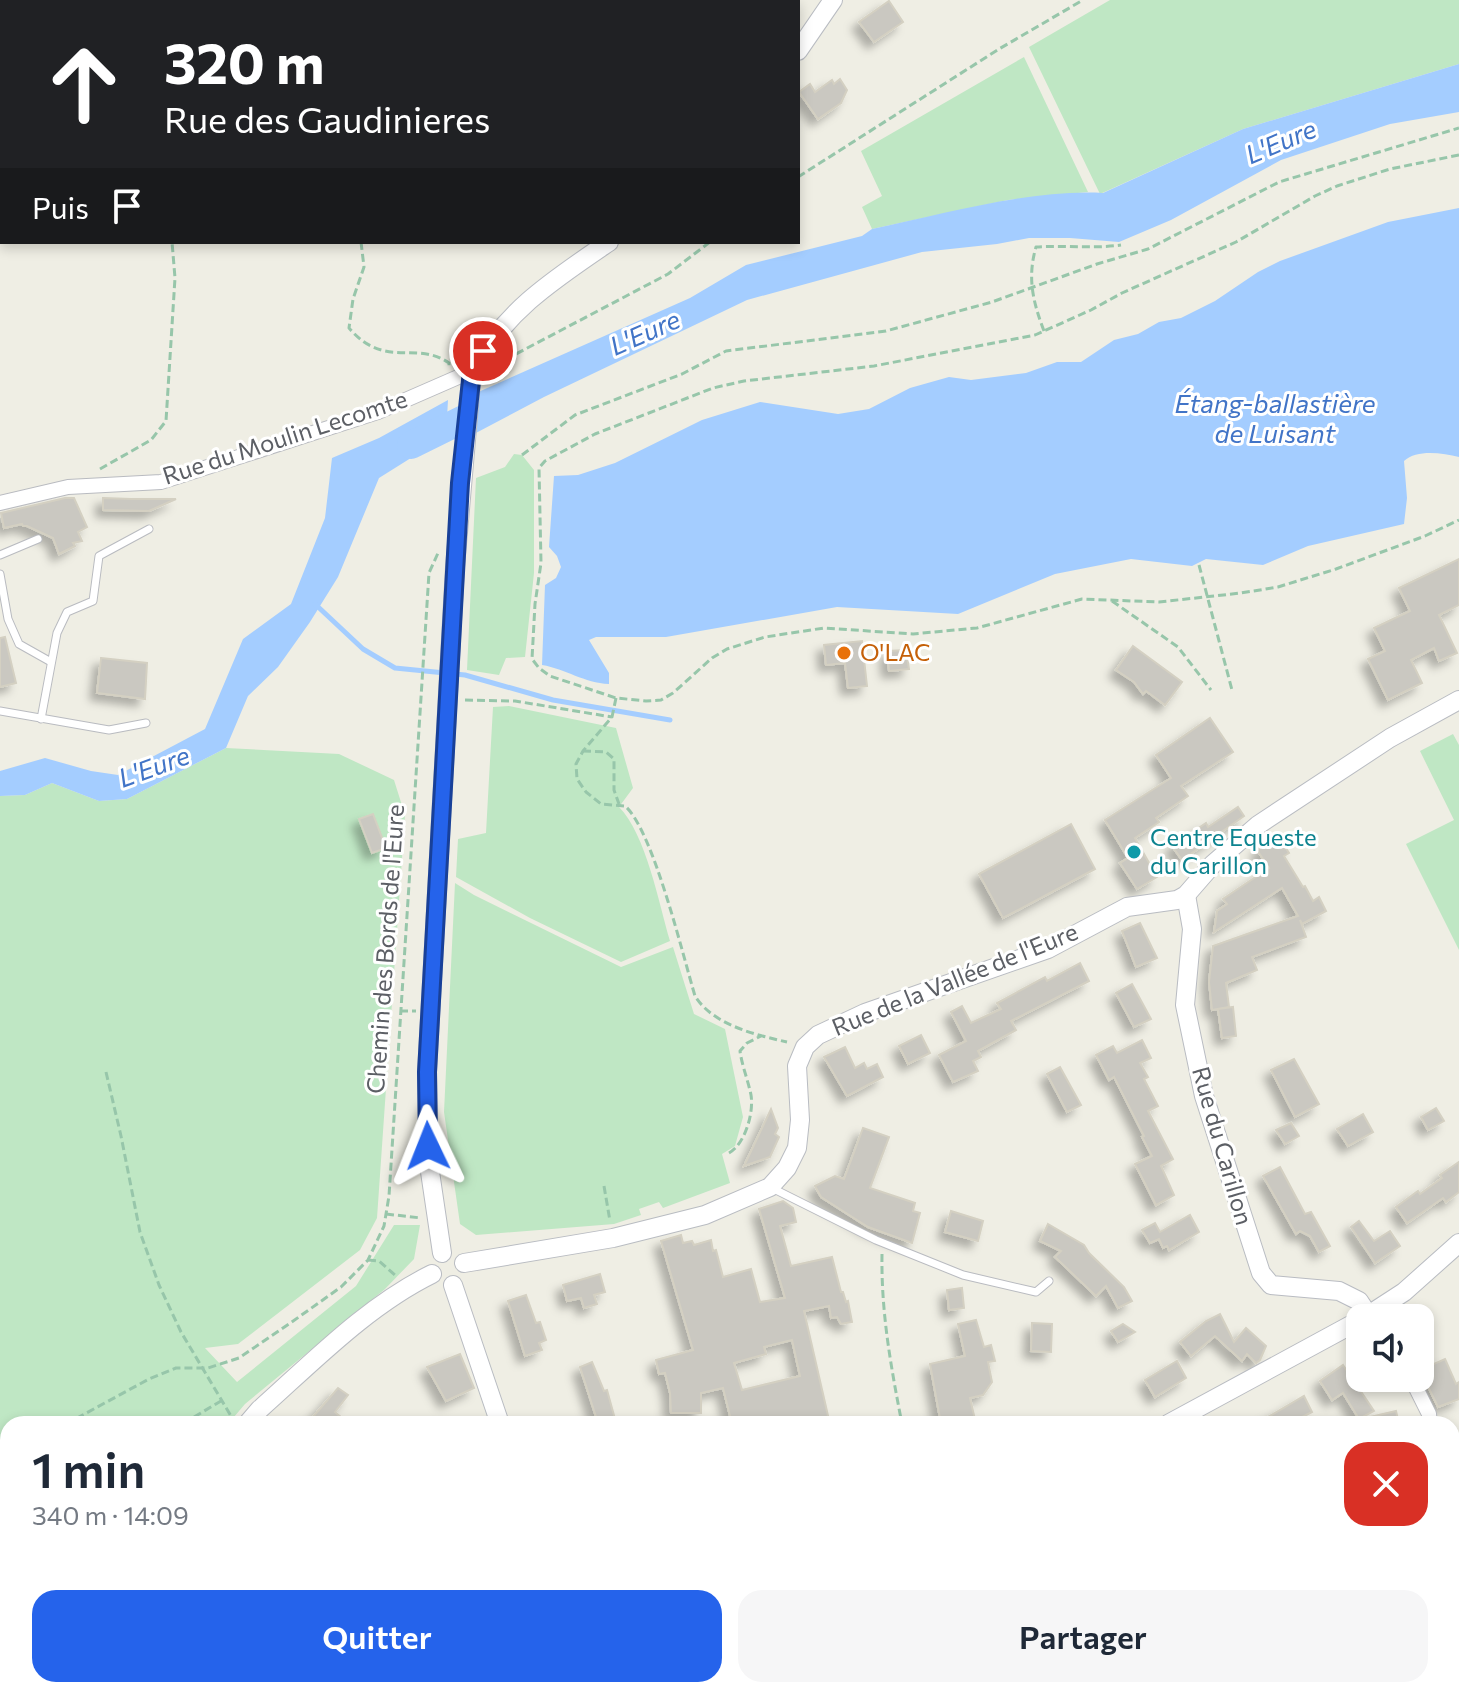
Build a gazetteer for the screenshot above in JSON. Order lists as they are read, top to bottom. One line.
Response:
{"streets":{"street":["Rue du Moulin Lecomte","Rue de la Vallée de l'Eure","Rue du Carillon"],"path":["Chemin des Bords de l'Eure"]},"crossings":[["Rue de la Vallée de l'Eure","Rue du Carillon"]],"water":["L'Eure","Étang-ballastière de Luisant"],"places":["O'LAC","Centre Equeste du Carillon"],"page":{"turn":["320 m","Rue des Gaudinieres"],"then":"Puis","heading":["1 min","340 m · 14:09"],"buttons":["Quitter","Partager"]}}
